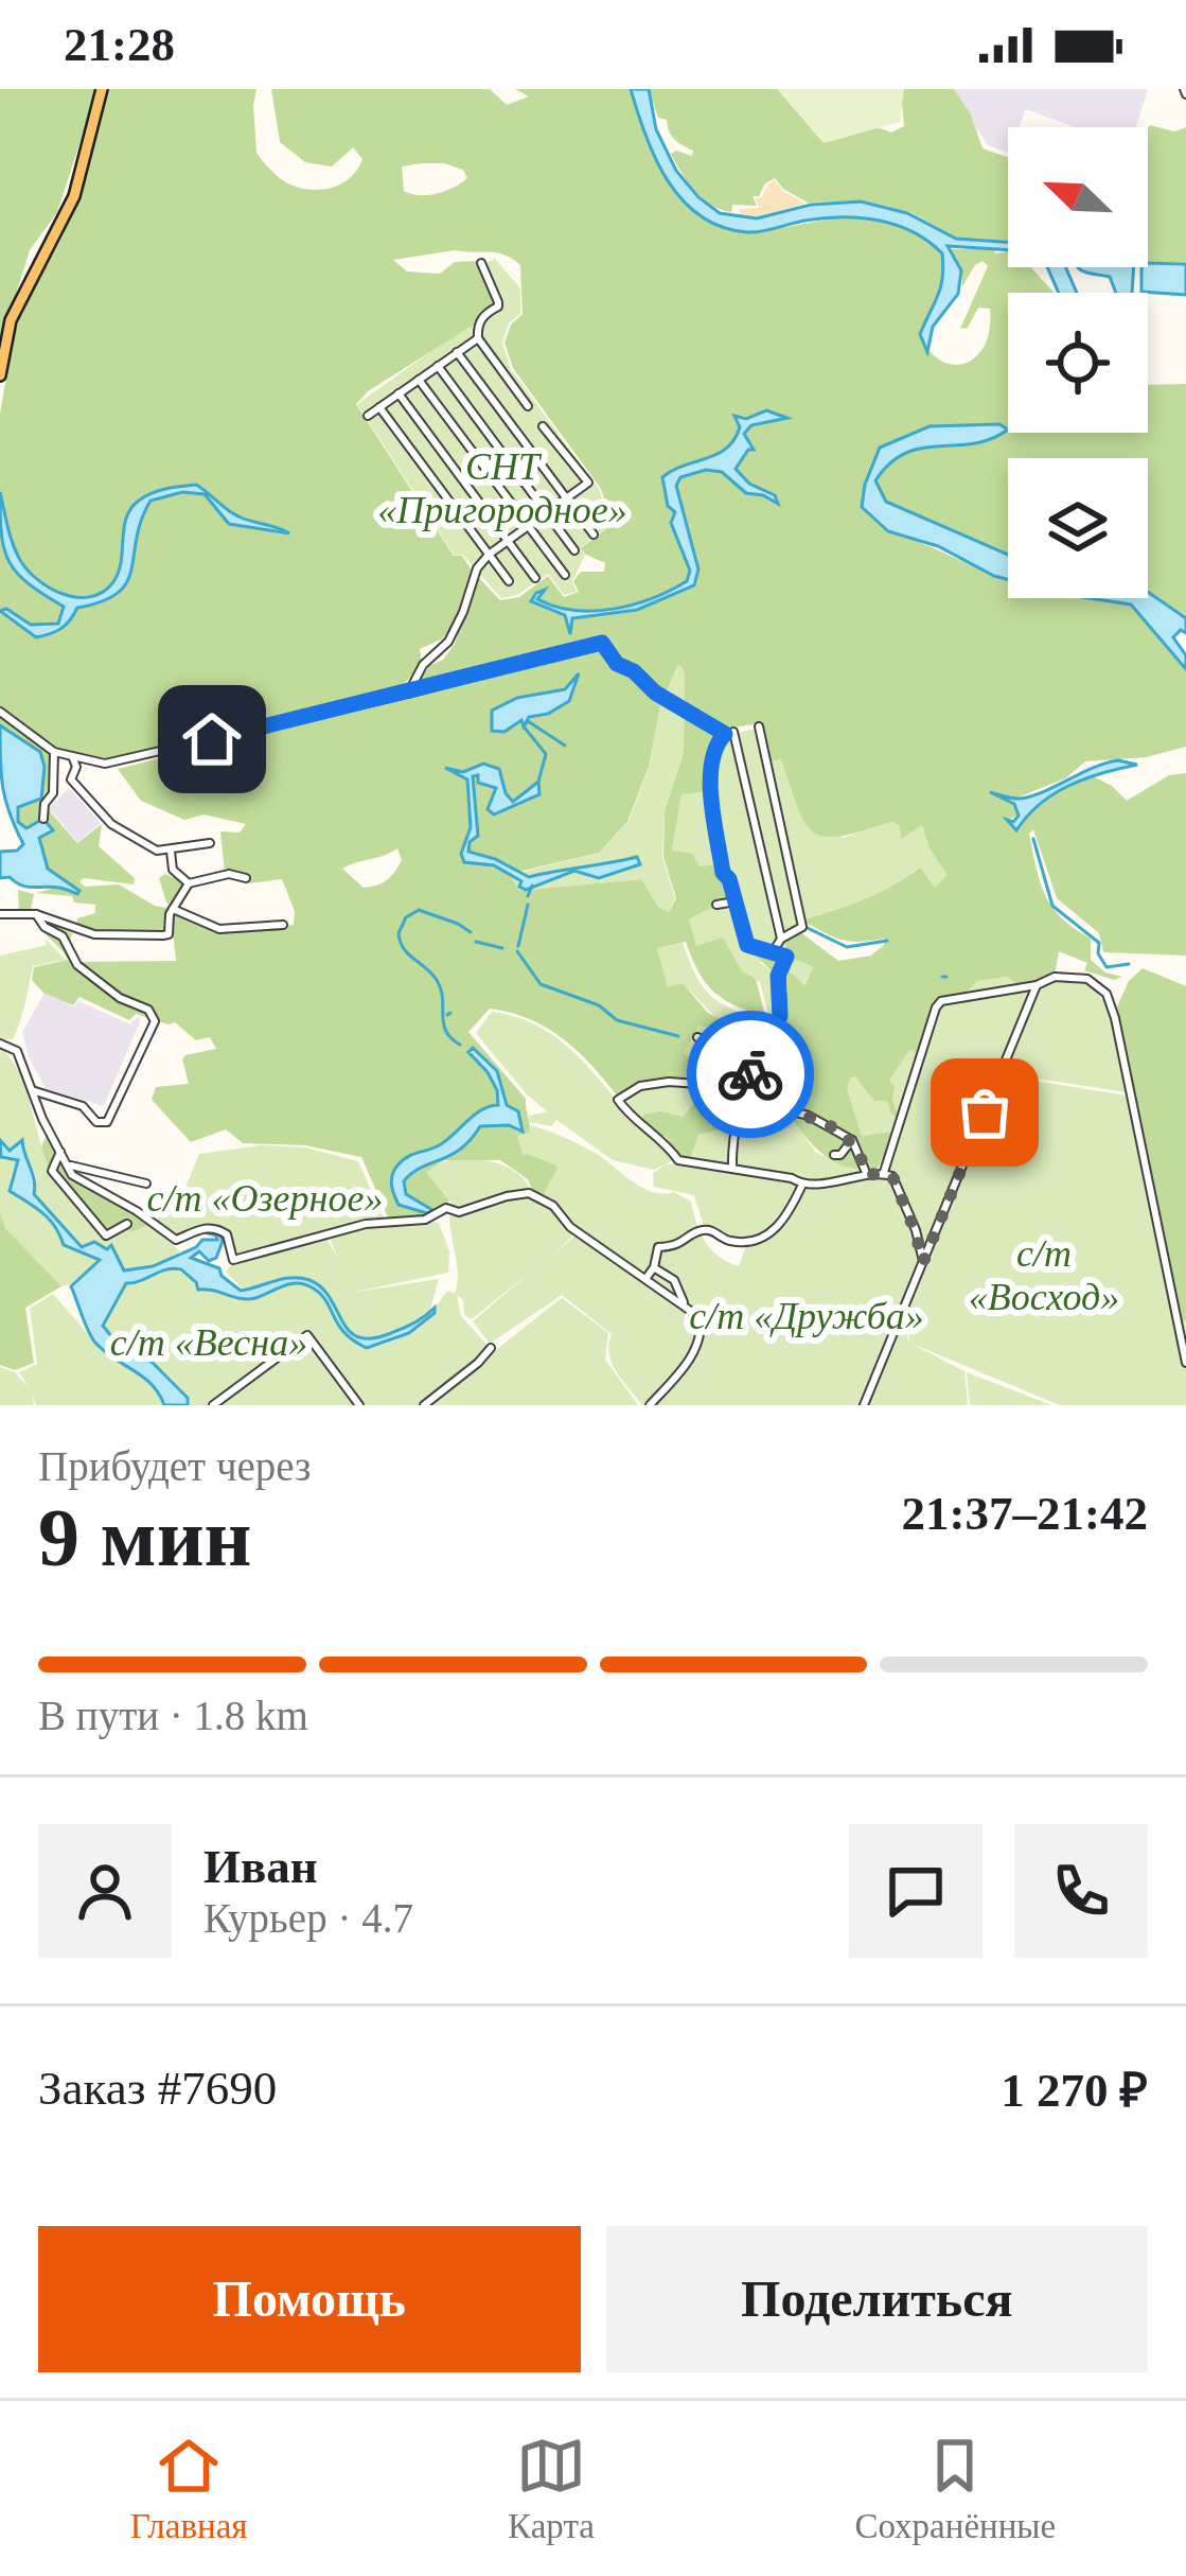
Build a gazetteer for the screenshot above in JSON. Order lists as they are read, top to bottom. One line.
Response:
{"parks":["СНТ «Пригородное»","с/т «Озерное»","с/т «Восход»","с/т «Дружба»","с/т «Весна»"],"north":"top left","page":{"status":"21:28","heading":["9 мин","Прибудет через","21:37–21:42"],"panel":["Иван","Курьер · 4.7","Заказ #7690","1 270 ₽"],"bar":"В пути · 1.8 km","buttons":["Помощь","Поделиться"],"tabs":["Главная","Карта","Сохранённые"]}}
